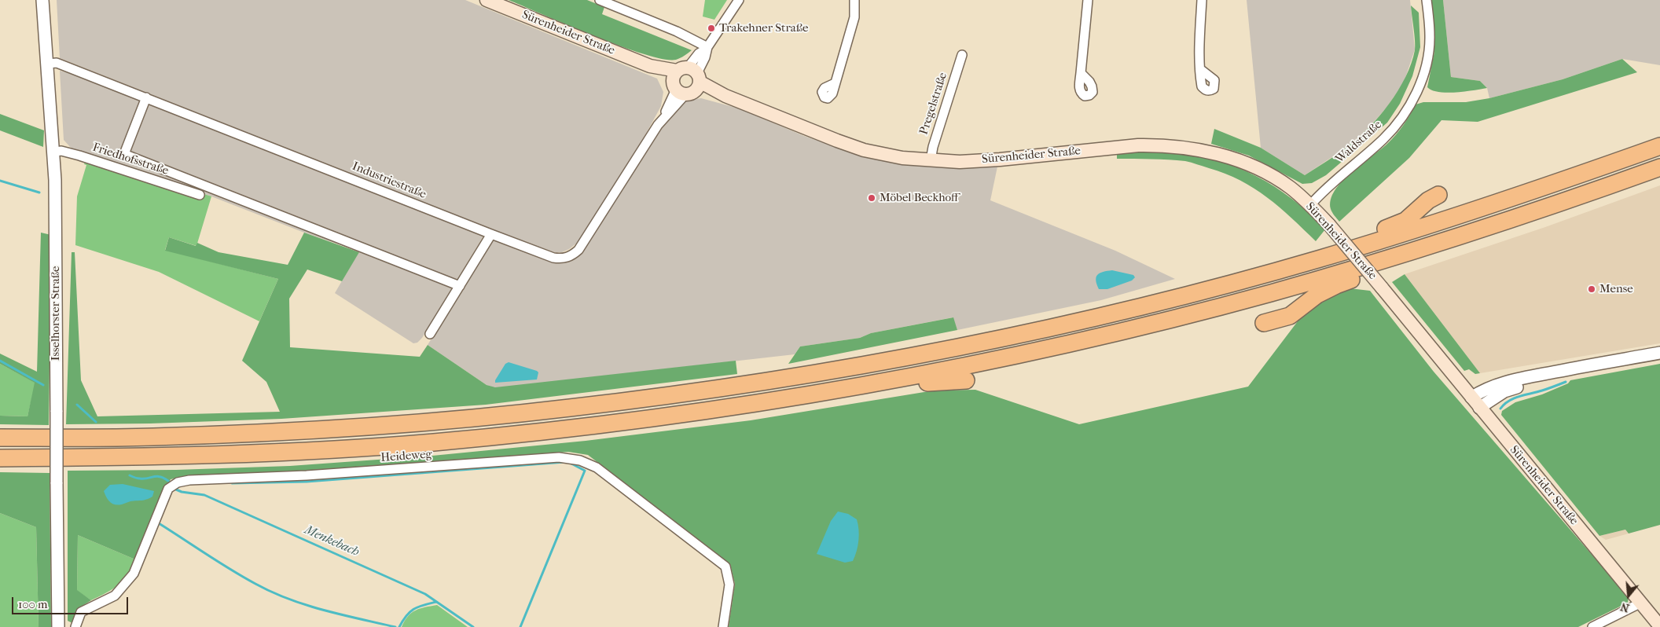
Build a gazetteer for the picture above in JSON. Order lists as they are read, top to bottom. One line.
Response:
{"streets":{"main road":["Sürenheider Straße"],"street":["Pregelstraße","Waldstraße","Friedhofsstraße","Industriestraße","Isselhorster Straße","Heideweg"]},"crossings":[["Sürenheider Straße","Pregelstraße"],["Sürenheider Straße","Waldstraße"],["Sürenheider Straße","Industriestraße"],["Friedhofsstraße","Isselhorster Straße"],["Industriestraße","Isselhorster Straße"]],"water":["Menkebach"],"places":["Trakehner Straße","Möbel Beckhoff","Mense"],"scale_bar":"100 m","north":"bottom"}
